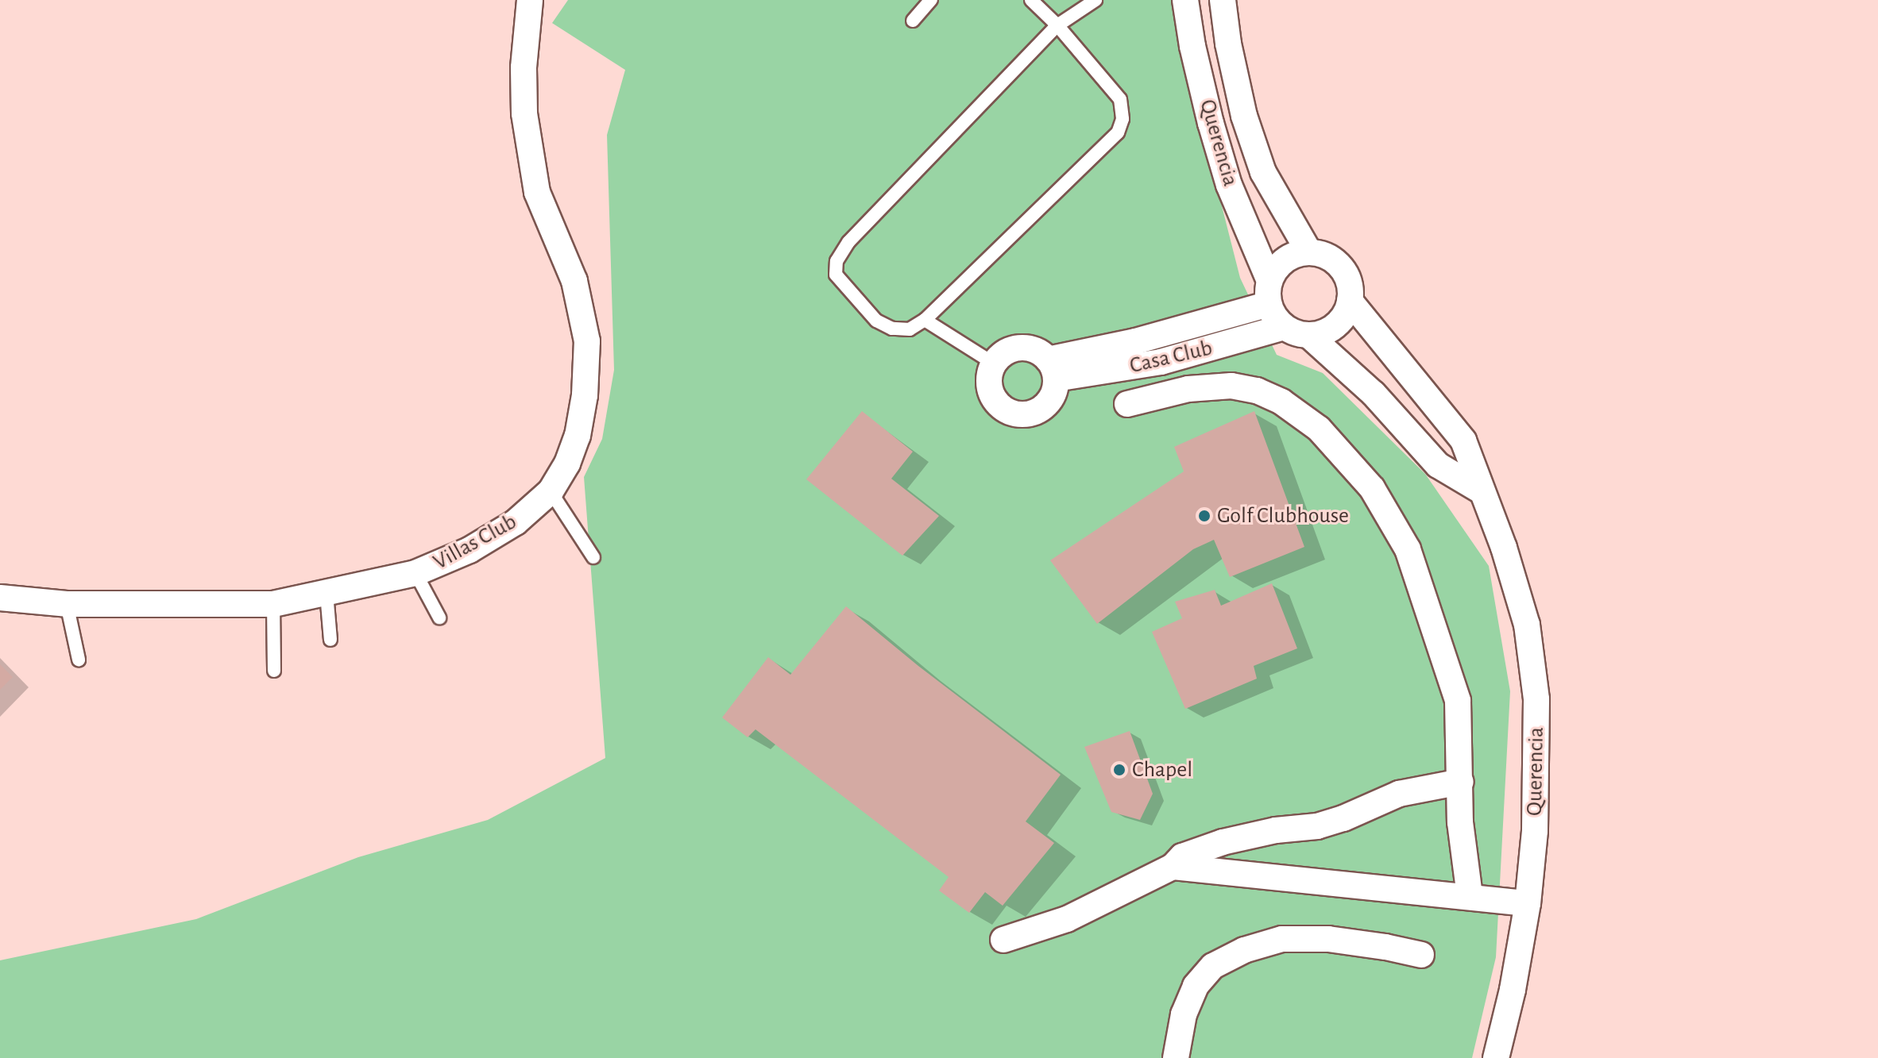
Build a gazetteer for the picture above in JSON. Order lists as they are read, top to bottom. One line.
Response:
{"streets":{"street":["Querencia","Casa Club","Villas Club"]},"crossings":[["Querencia","Casa Club"]],"places":["Golf Clubhouse","Chapel"]}
